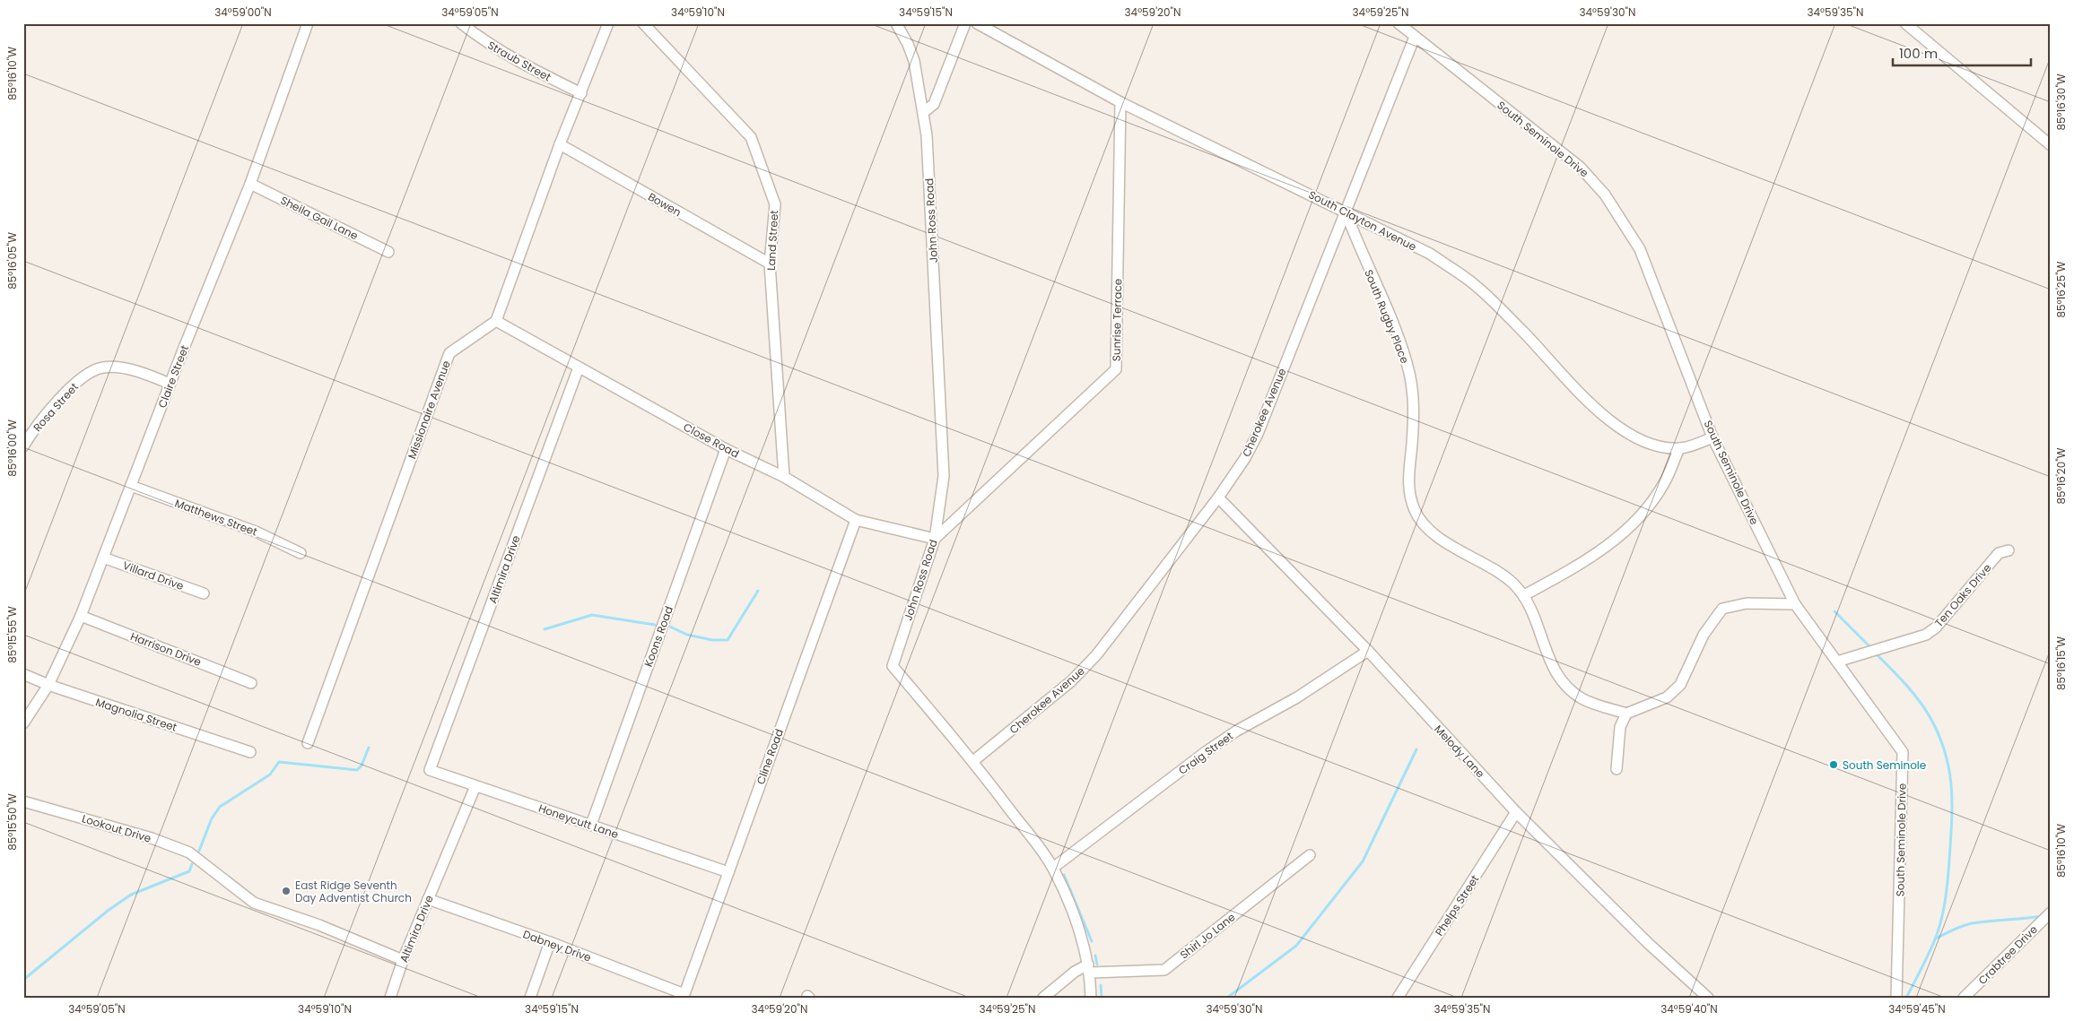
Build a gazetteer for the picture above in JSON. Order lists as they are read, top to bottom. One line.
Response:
{"streets":{"street":["Straub Street","South Seminole Drive","Bowen","Sheila Gail Lane","John Ross Road","South Clayton Avenue","Land Street","South Rugby Place","Sunrise Terrace","Claire Street","Rosa Street","Missionaire Avenue","Cherokee Avenue","Close Road","Matthews Street","Altimira Drive","Villard Drive","Ten Oaks Drive","Koons Road","Harrison Drive","Magnolia Street","Melody Lane","Craig Street","Cline Road","Honeycutt Lane","Lookout Drive","Phelps Street","Shirl Jo Lane","Dabney Drive","Crabtree Drive"]},"crossings":[["South Seminole Drive","South Clayton Avenue"],["South Seminole Drive","Cherokee Avenue"],["South Seminole Drive","Ten Oaks Drive"],["Bowen","Land Street"],["Sheila Gail Lane","Claire Street"],["John Ross Road","Sunrise Terrace"],["John Ross Road","Cherokee Avenue"],["John Ross Road","Close Road"],["John Ross Road","Craig Street"],["John Ross Road","Shirl Jo Lane"],["South Clayton Avenue","South Rugby Place"],["South Clayton Avenue","Sunrise Terrace"],["South Clayton Avenue","Cherokee Avenue"],["Land Street","Close Road"],["South Rugby Place","Cherokee Avenue"],["Sunrise Terrace","Close Road"],["Claire Street","Rosa Street"],["Claire Street","Matthews Street"],["Claire Street","Villard Drive"],["Claire Street","Harrison Drive"],["Claire Street","Magnolia Street"],["Missionaire Avenue","Close Road"],["Cherokee Avenue","Melody Lane"],["Close Road","Altimira Drive"],["Close Road","Koons Road"],["Close Road","Cline Road"],["Altimira Drive","Honeycutt Lane"],["Altimira Drive","Lookout Drive"],["Altimira Drive","Dabney Drive"],["Koons Road","Honeycutt Lane"],["Melody Lane","Craig Street"],["Melody Lane","Phelps Street"],["Cline Road","Honeycutt Lane"],["Cline Road","Dabney Drive"]],"places":["South Seminole","East Ridge Seventh Day Adventist Church"],"scale_bar":"100 m","coordinates":["34°59'00\"N","34°59'05\"N","34°59'10\"N","34°59'15\"N","34°59'20\"N","34°59'25\"N","34°59'30\"N","34°59'35\"N","85°16'10\"W","85°16'30\"W","85°16'05\"W","85°16'25\"W","85°16'00\"W","85°16'20\"W","85°15'55\"W","85°16'15\"W","85°15'50\"W","34°59'40\"N","34°59'45\"N"]}
